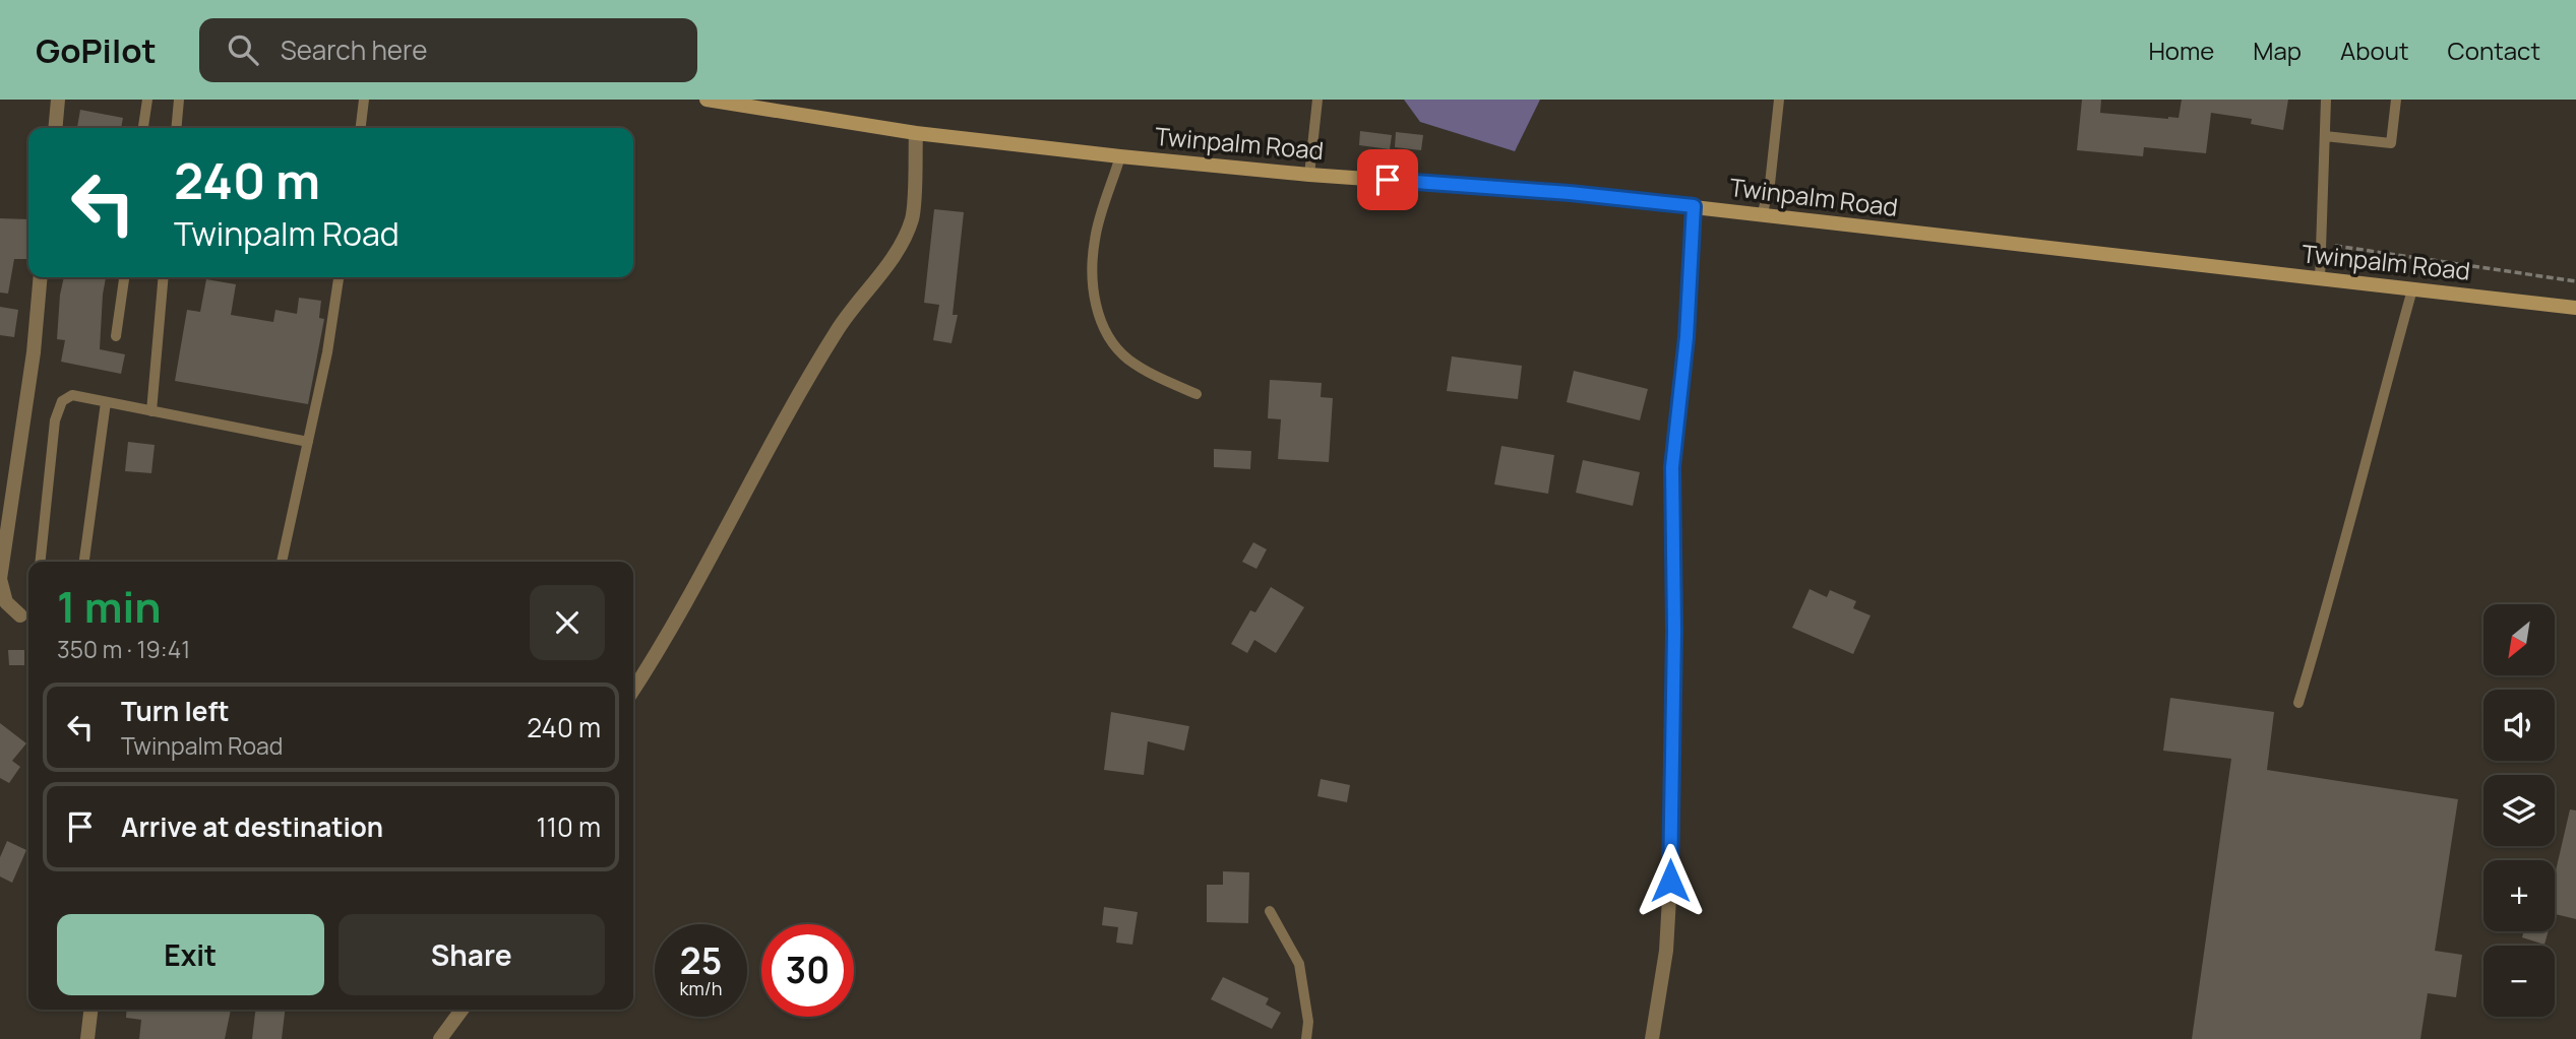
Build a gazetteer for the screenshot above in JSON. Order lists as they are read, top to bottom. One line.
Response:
{"streets":{"main road":["Twinpalm Road"]},"north":"bottom left","page":{"header":"GoPilot","search":"Search here","nav":["Home","Map","About","Contact"],"turn":["240 m","Twinpalm Road"],"heading":["1 min","350 m · 19:41"],"map_buttons":["+","−"],"list":[{"name":"Turn left","note":"Twinpalm Road","value":"240 m"},{"name":"Arrive at destination","value":"110 m"}],"buttons":["Exit","Share"],"speed":"25 km/h","limit":"30"}}
